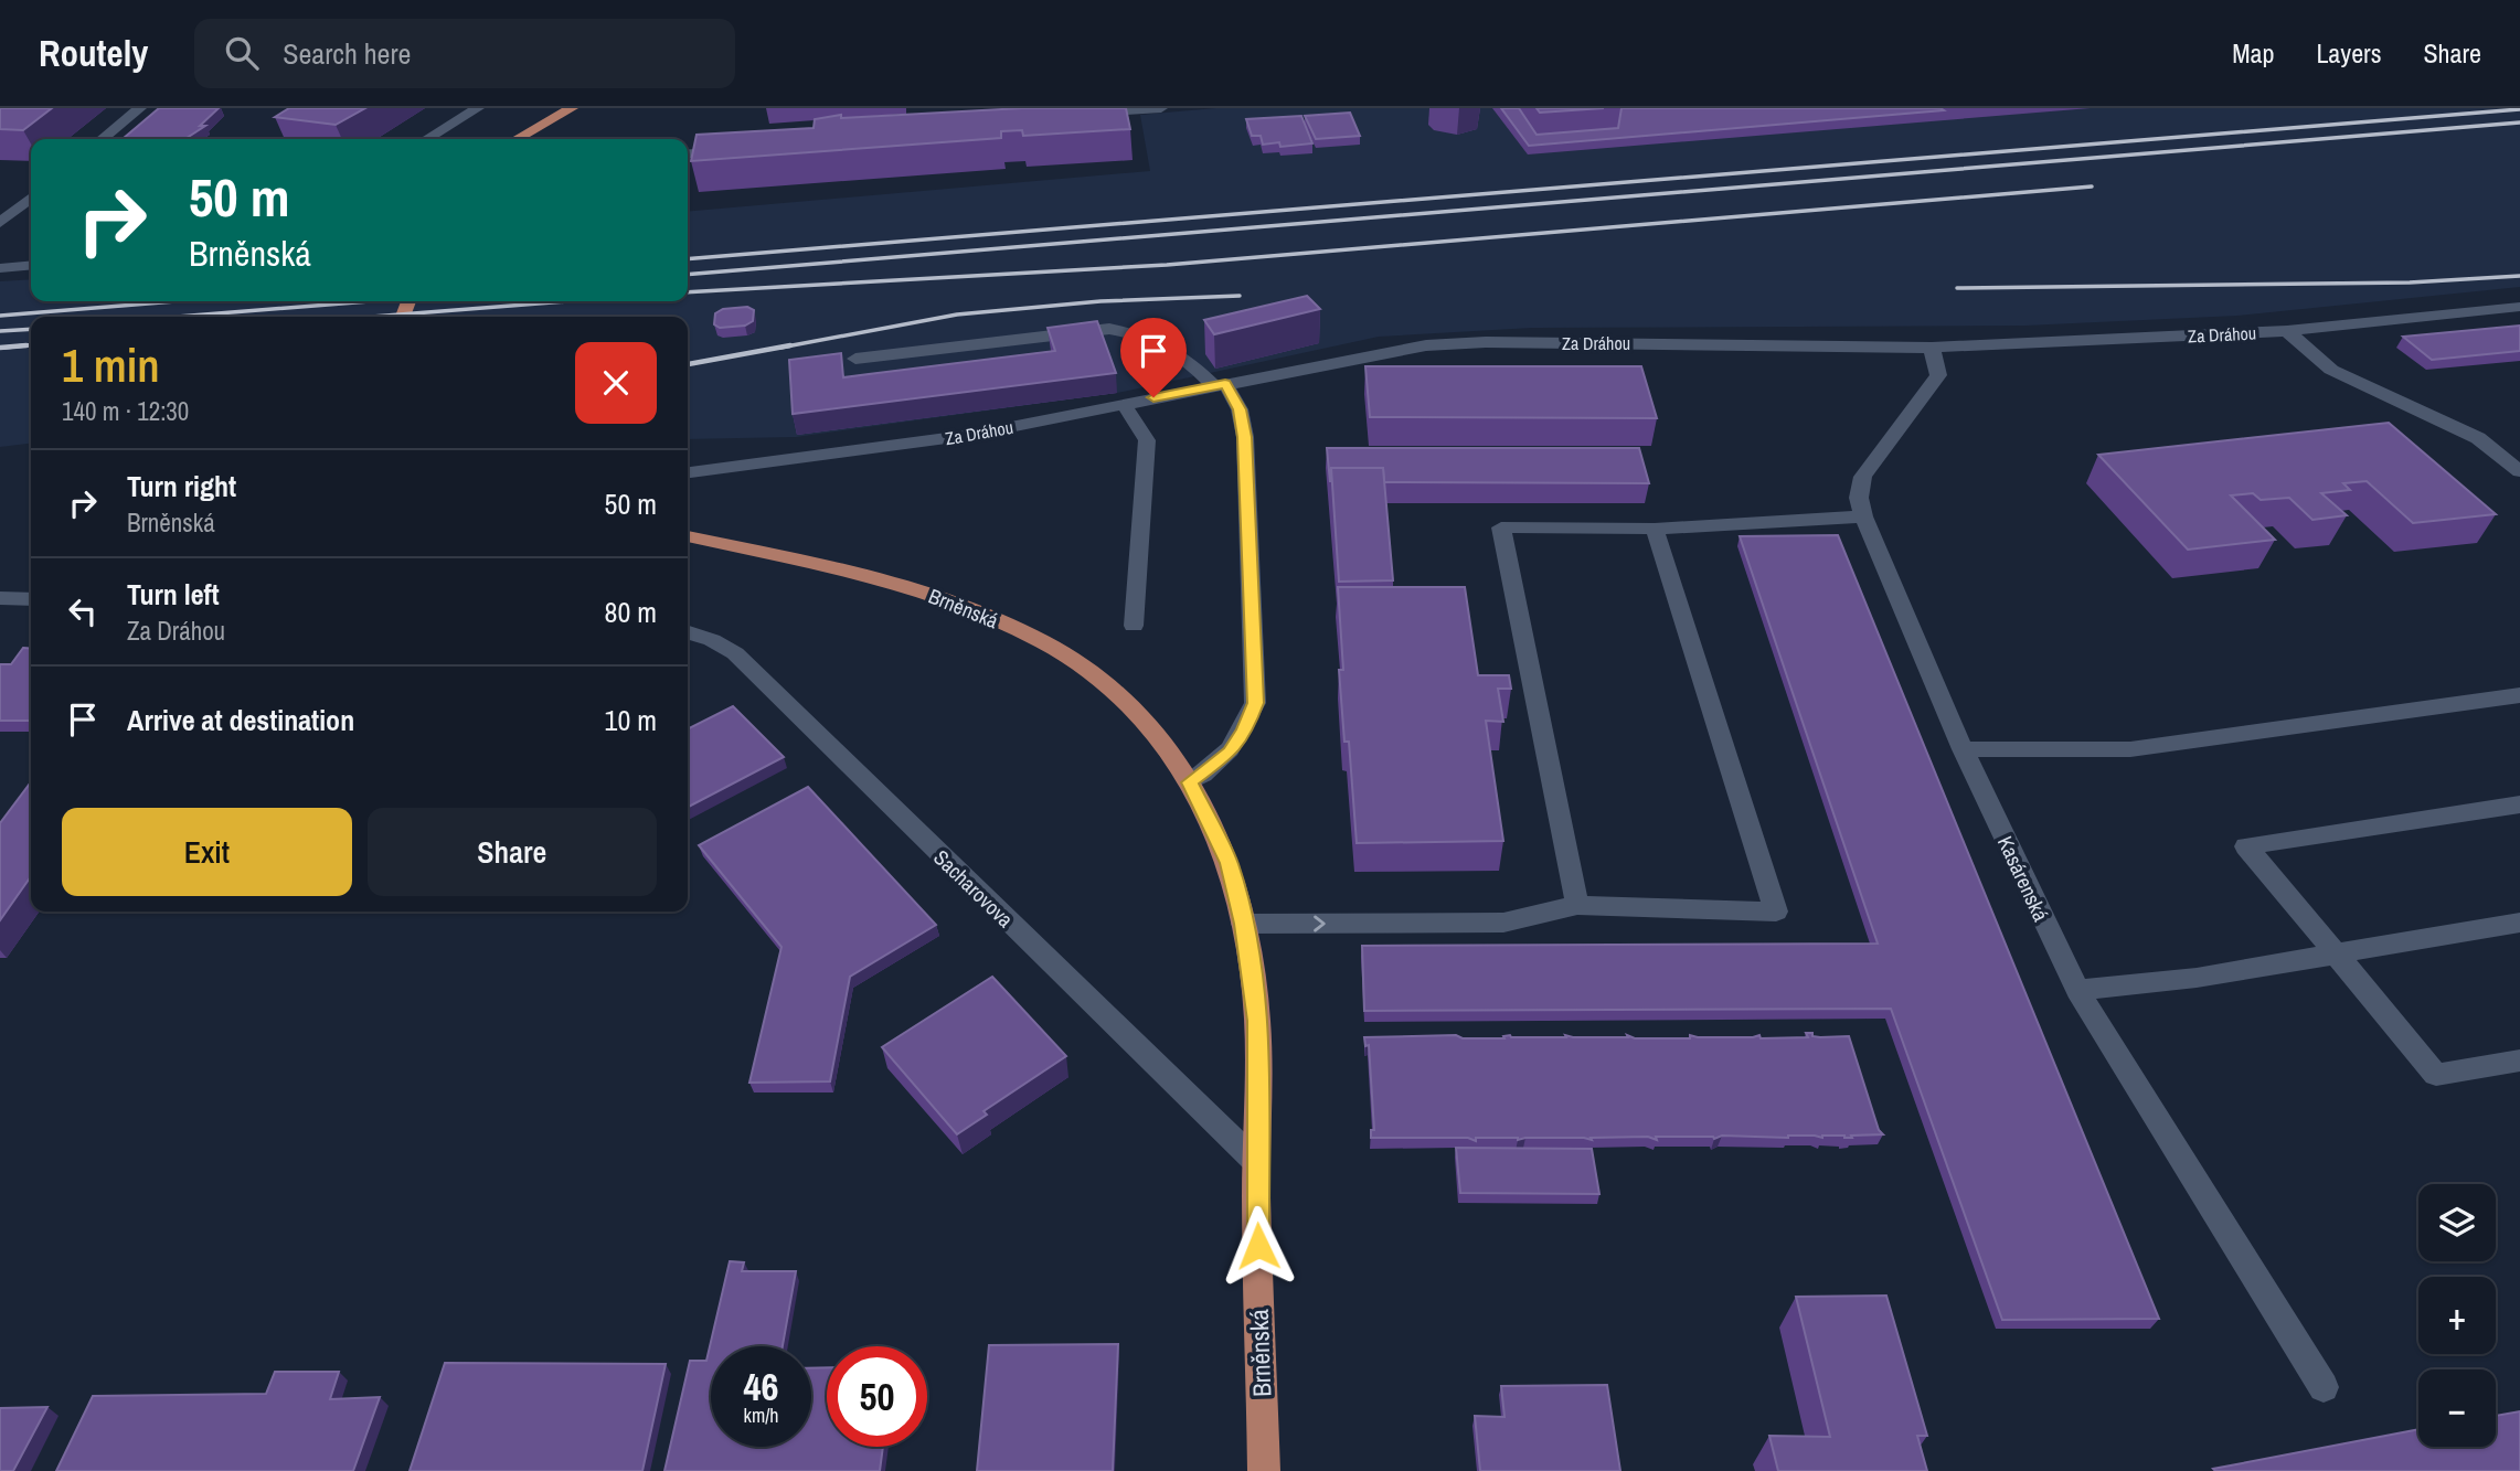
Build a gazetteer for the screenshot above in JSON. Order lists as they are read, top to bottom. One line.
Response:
{"streets":{"main road":["Brněnská"],"street":["Za Dráhou","Kasárenská","Sacharovova"]},"crossings":[["Za Dráhou","Kasárenská"],["Brněnská","Sacharovova"]],"page":{"header":"Routely","search":"Search here","nav":["Map","Layers","Share"],"turn":["50 m","Brněnská"],"heading":["1 min","140 m · 12:30"],"list":[{"name":"Turn right","note":"Brněnská","value":"50 m"},{"name":"Turn left","note":"Za Dráhou","value":"80 m"},{"name":"Arrive at destination","value":"10 m"}],"buttons":["Exit","Share"],"map_buttons":["+","−"],"speed":"46 km/h","limit":"50"}}
